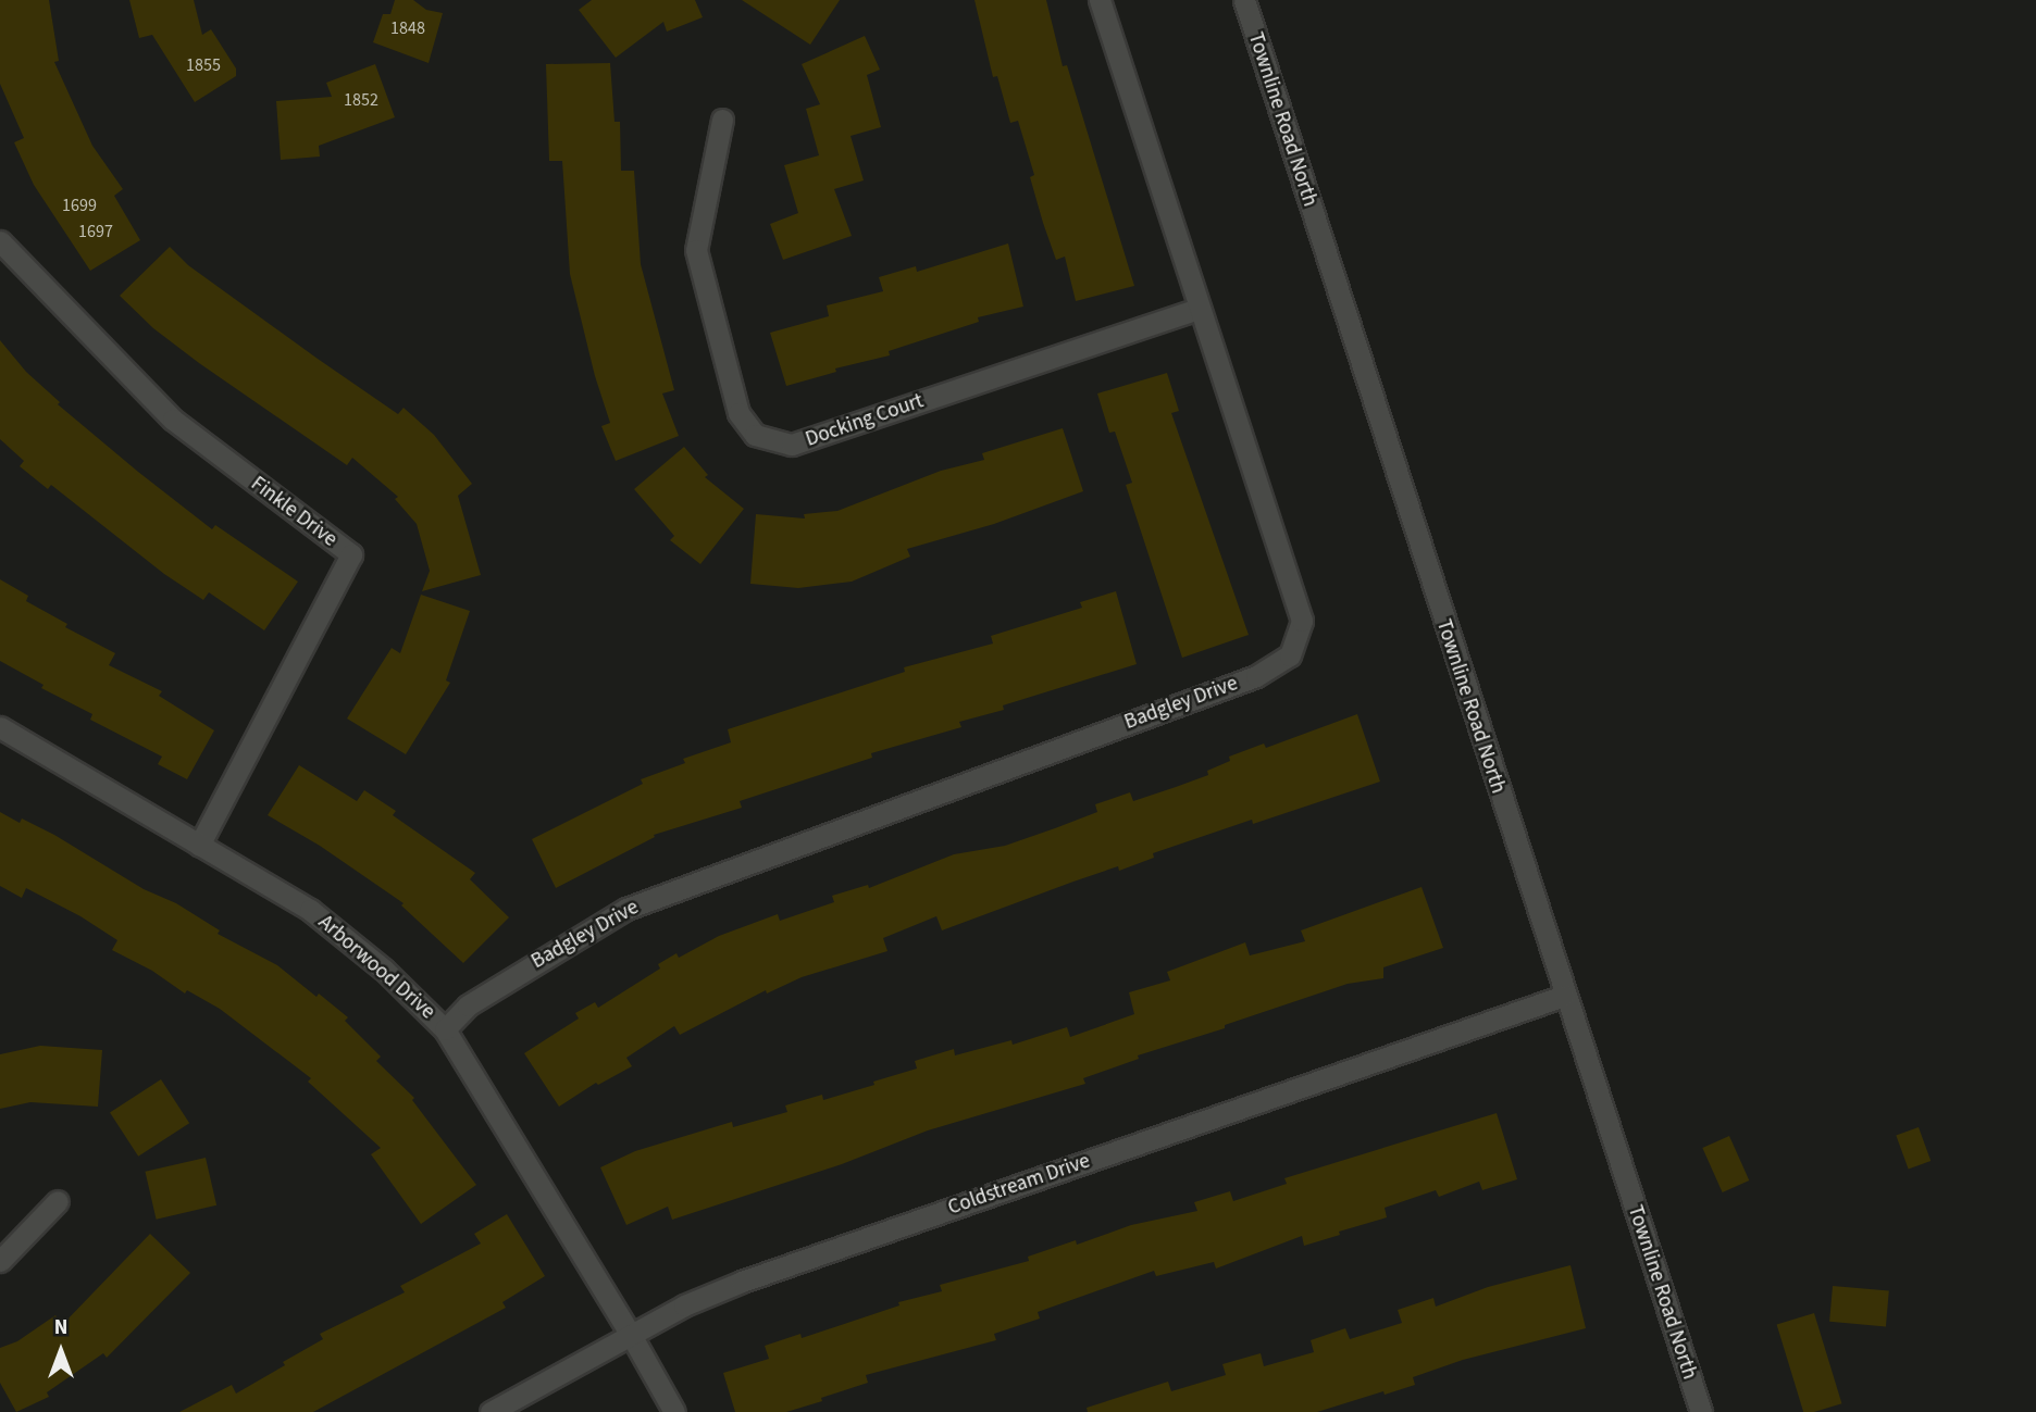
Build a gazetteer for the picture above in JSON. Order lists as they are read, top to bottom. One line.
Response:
{"streets":{"street":["Townline Road North","Docking Court","Finkle Drive","Badgley Drive","Arborwood Drive","Coldstream Drive"]},"crossings":[["Townline Road North","Coldstream Drive"],["Docking Court","Badgley Drive"],["Finkle Drive","Arborwood Drive"],["Badgley Drive","Arborwood Drive"],["Arborwood Drive","Coldstream Drive"]],"house_numbers":["1848","1855","1852","1699","1697"],"north":"top"}
